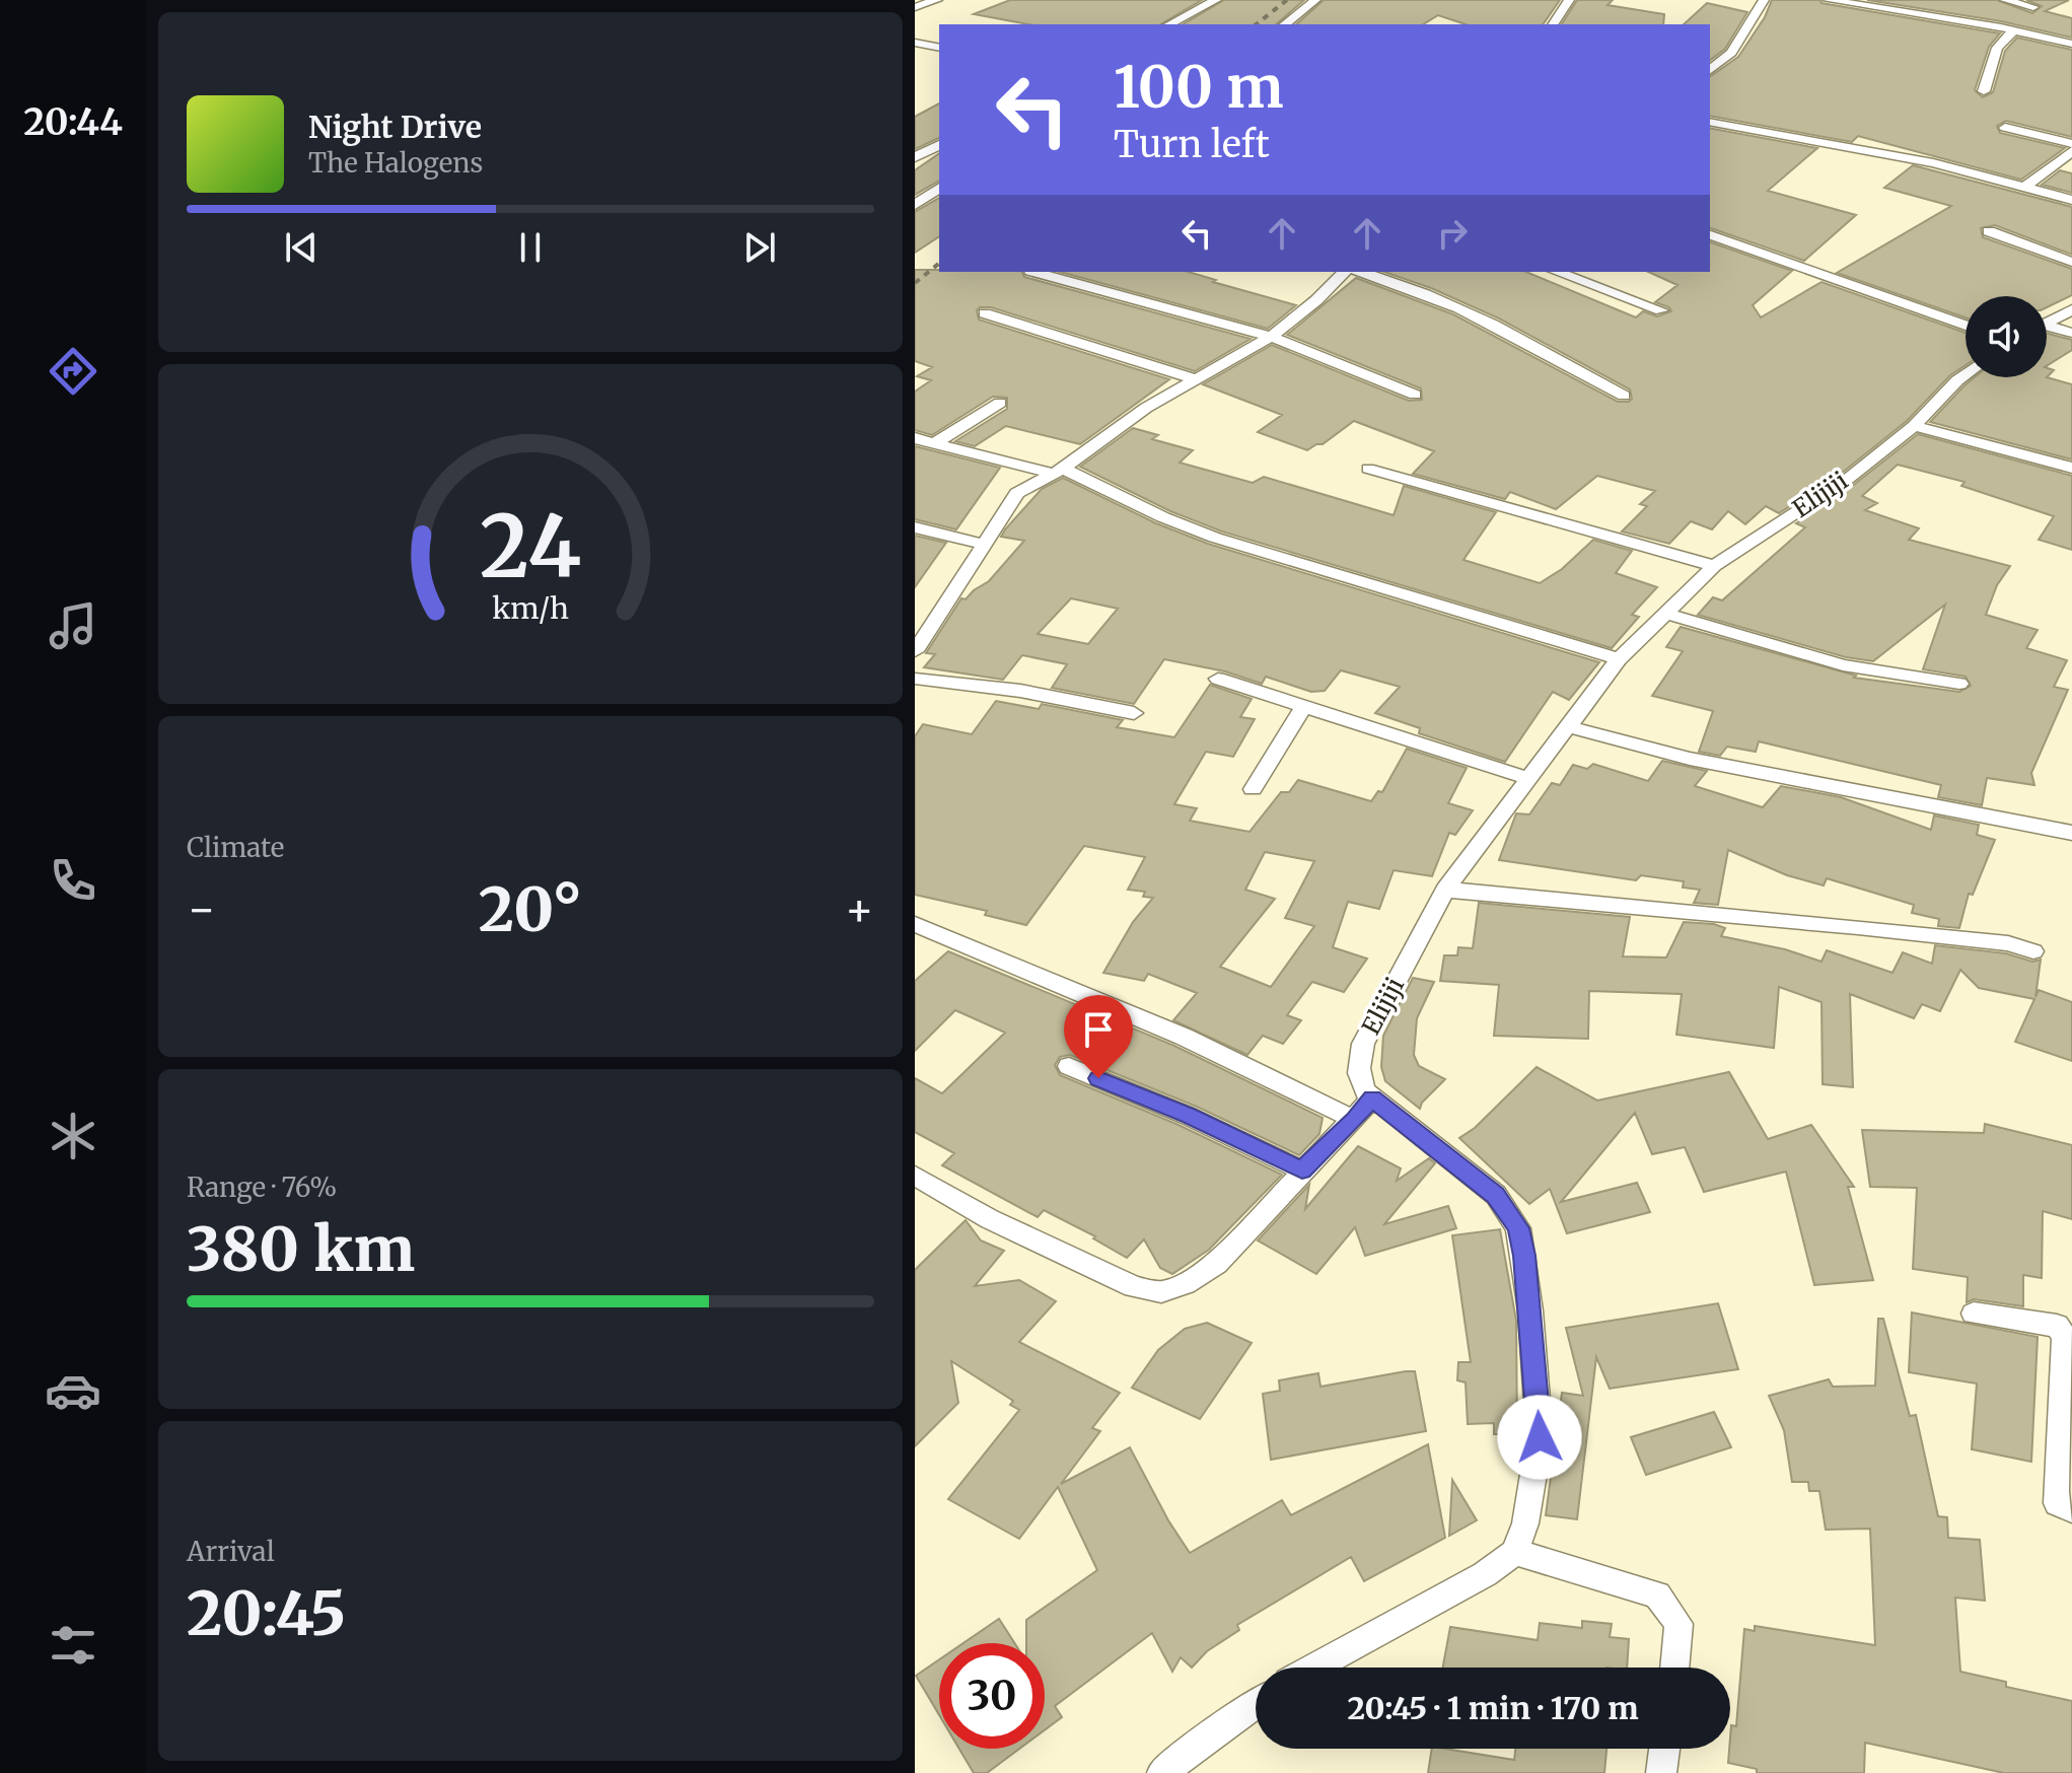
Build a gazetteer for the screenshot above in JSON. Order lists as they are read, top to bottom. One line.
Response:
{"streets":{"street":["Elijiji"]},"page":{"tabs":"20:44","turn":["100 m","Turn left"],"song":["Night Drive","The Halogens"],"tile":["Climate",["Range · 76%","380 km"],["Arrival","20:45"]],"heat":["−","20°","+"],"limit":"30","trip":"20:45 · 1 min · 170 m","gauge":["24","km/h"]}}
